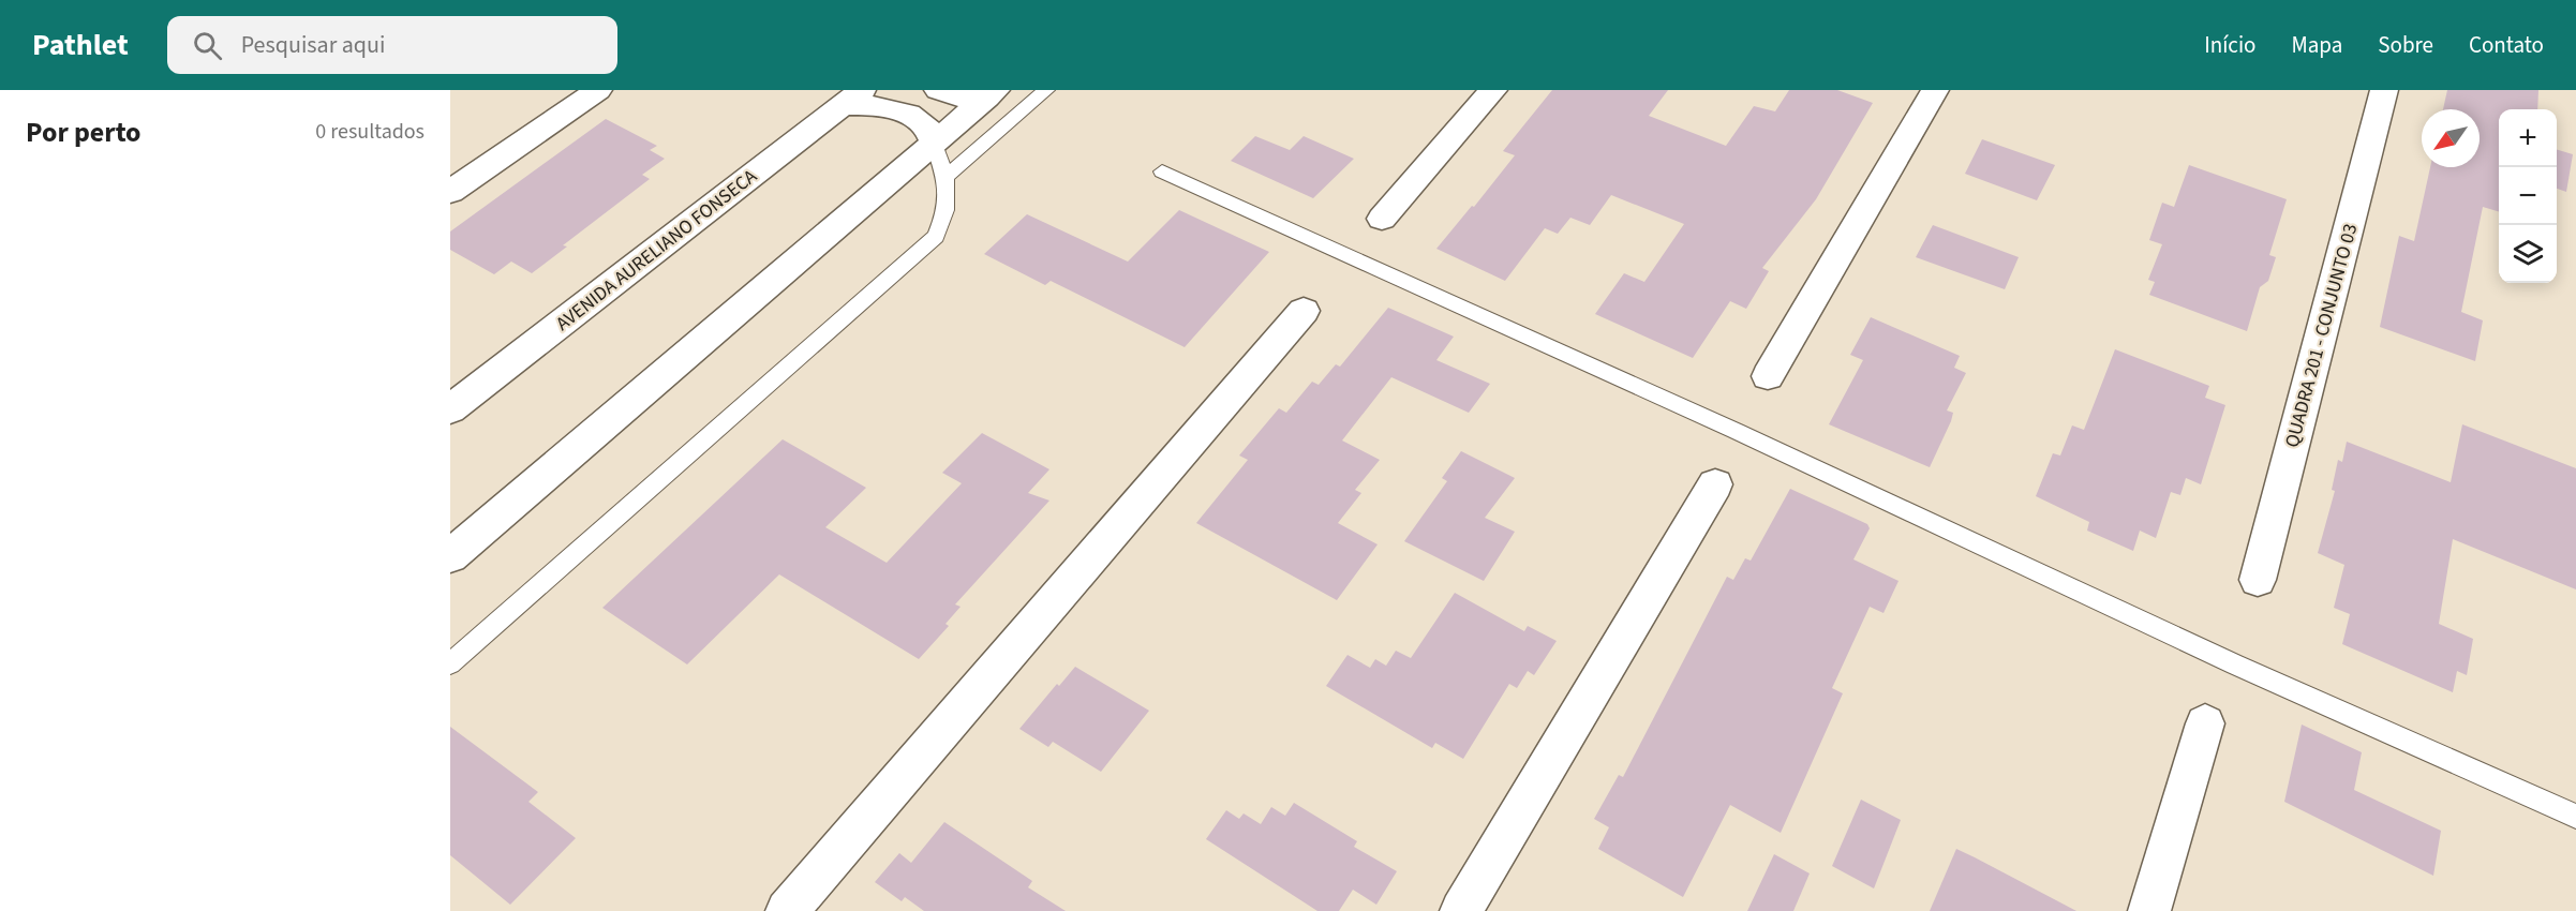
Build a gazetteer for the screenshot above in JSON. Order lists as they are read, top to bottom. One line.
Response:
{"streets":{"street":["AVENIDA AURELIANO FONSECA","QUADRA 201 - CONJUNTO 03"]},"north":"bottom left","page":{"header":"Pathlet","search":"Pesquisar aqui","nav":["Início","Mapa","Sobre","Contato"],"heading":["Por perto","0 resultados"],"map_buttons":["+","−"]}}
